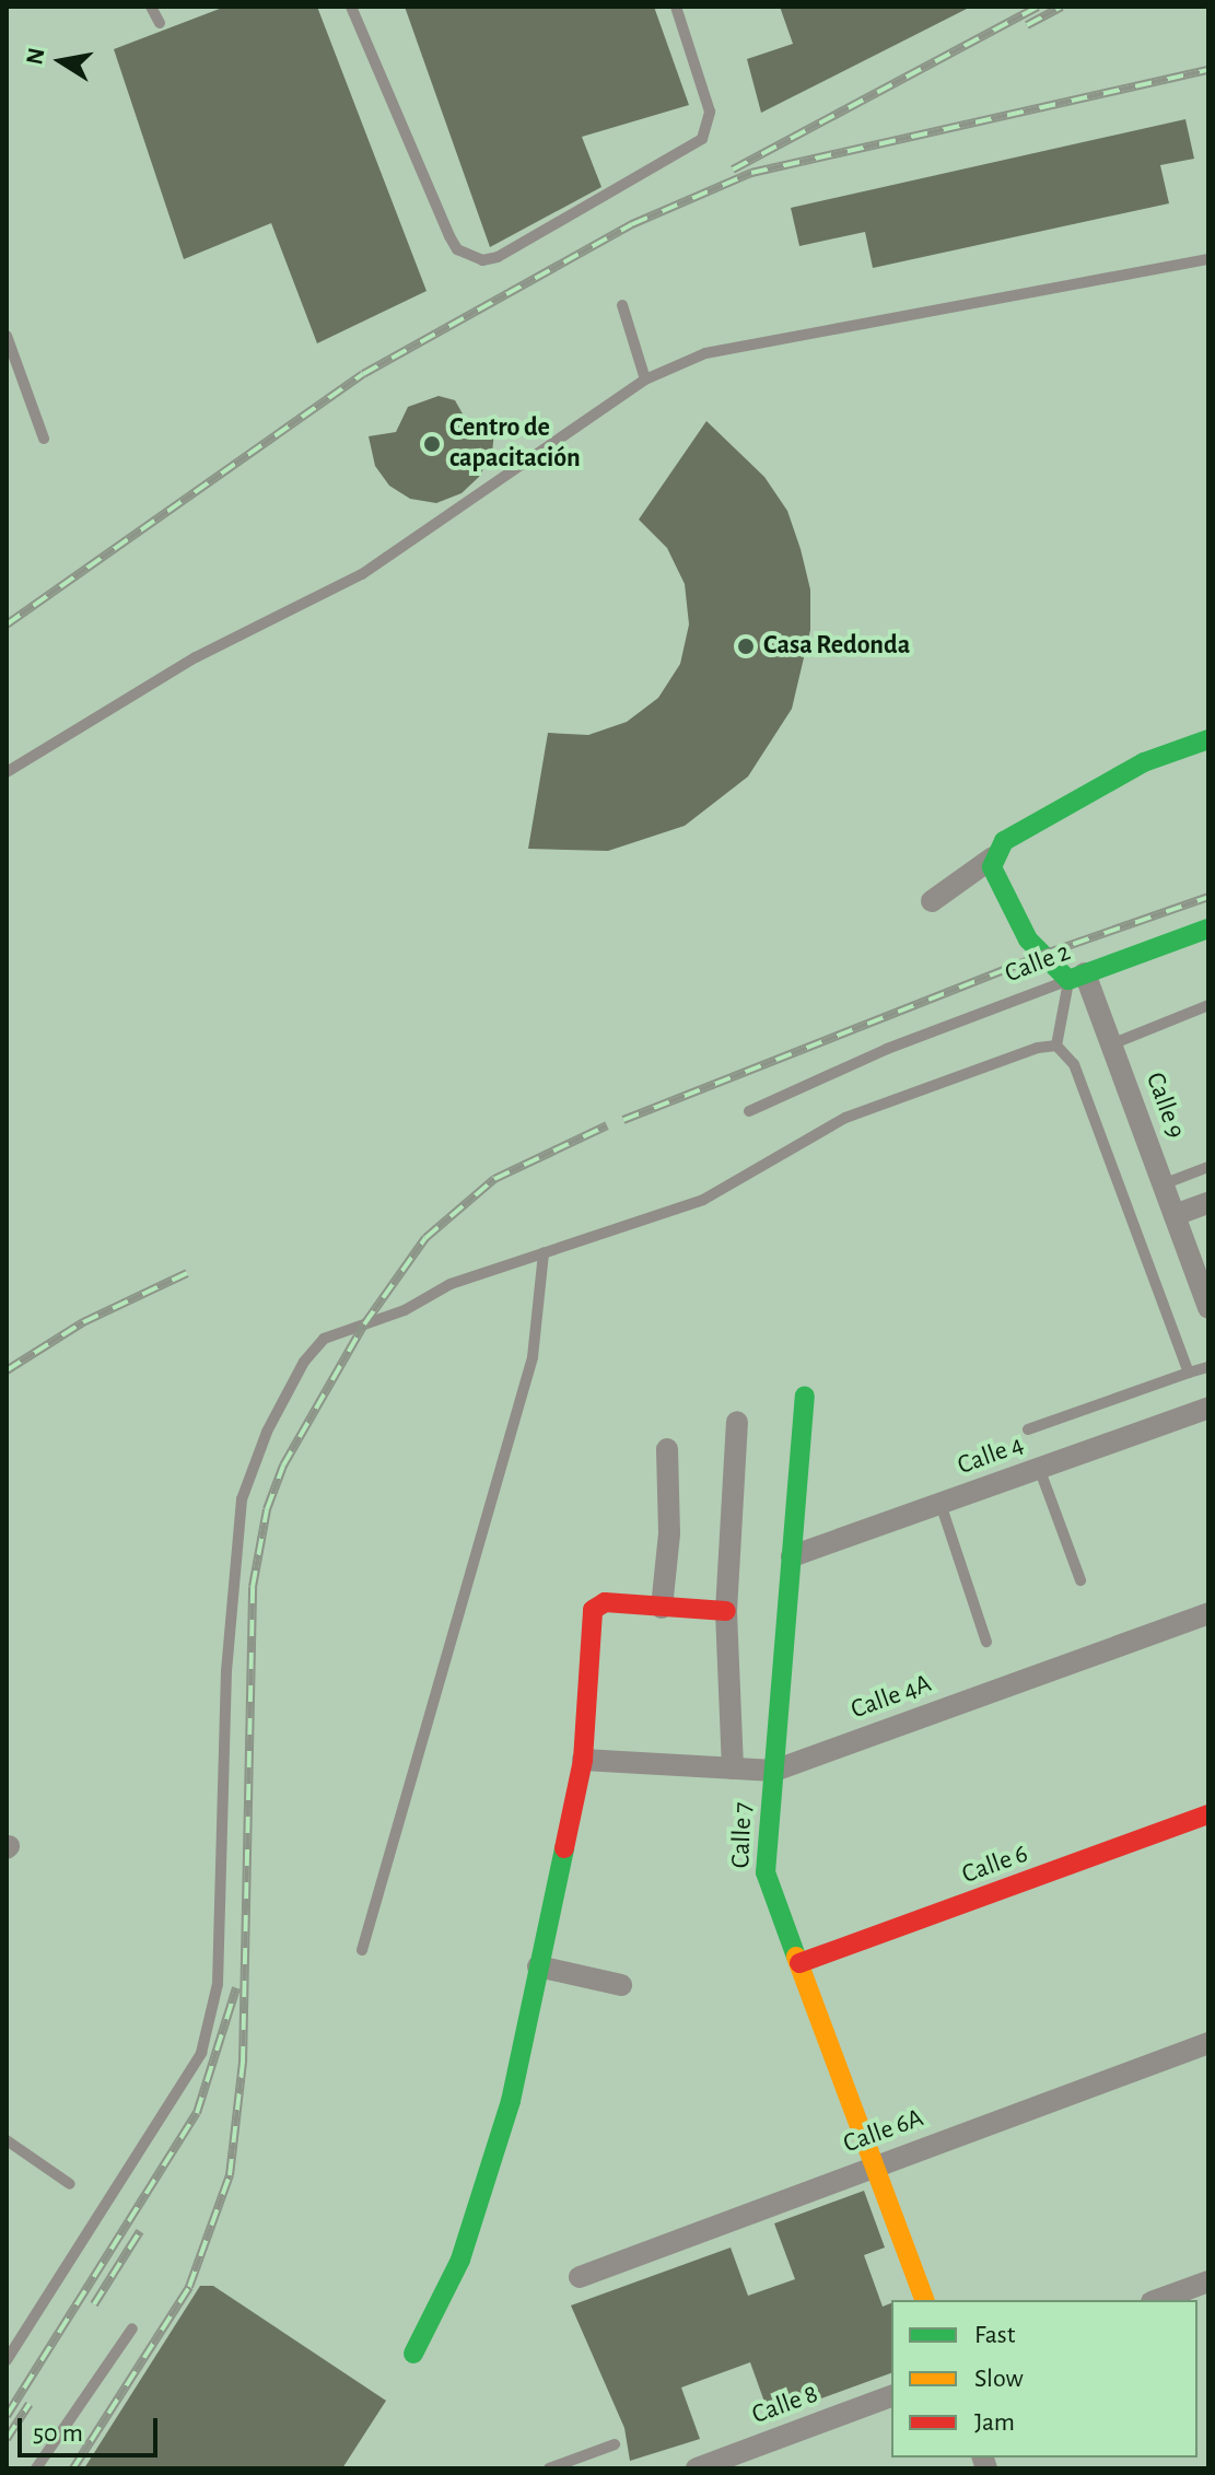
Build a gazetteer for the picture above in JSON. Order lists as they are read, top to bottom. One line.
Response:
{"streets":{"street":["Calle 2","Calle 9","Calle 4","Calle 4A","Calle 7","Calle 6","Calle 6A","Calle 8"]},"crossings":[["Calle 2","Calle 9"],["Calle 4","Calle 7"],["Calle 4A","Calle 7"],["Calle 7","Calle 6"],["Calle 7","Calle 6A"]],"places":["Centro de capacitación","Casa Redonda"],"legend":["Fast","Slow","Jam"],"scale_bar":"50 m","north":"left"}
